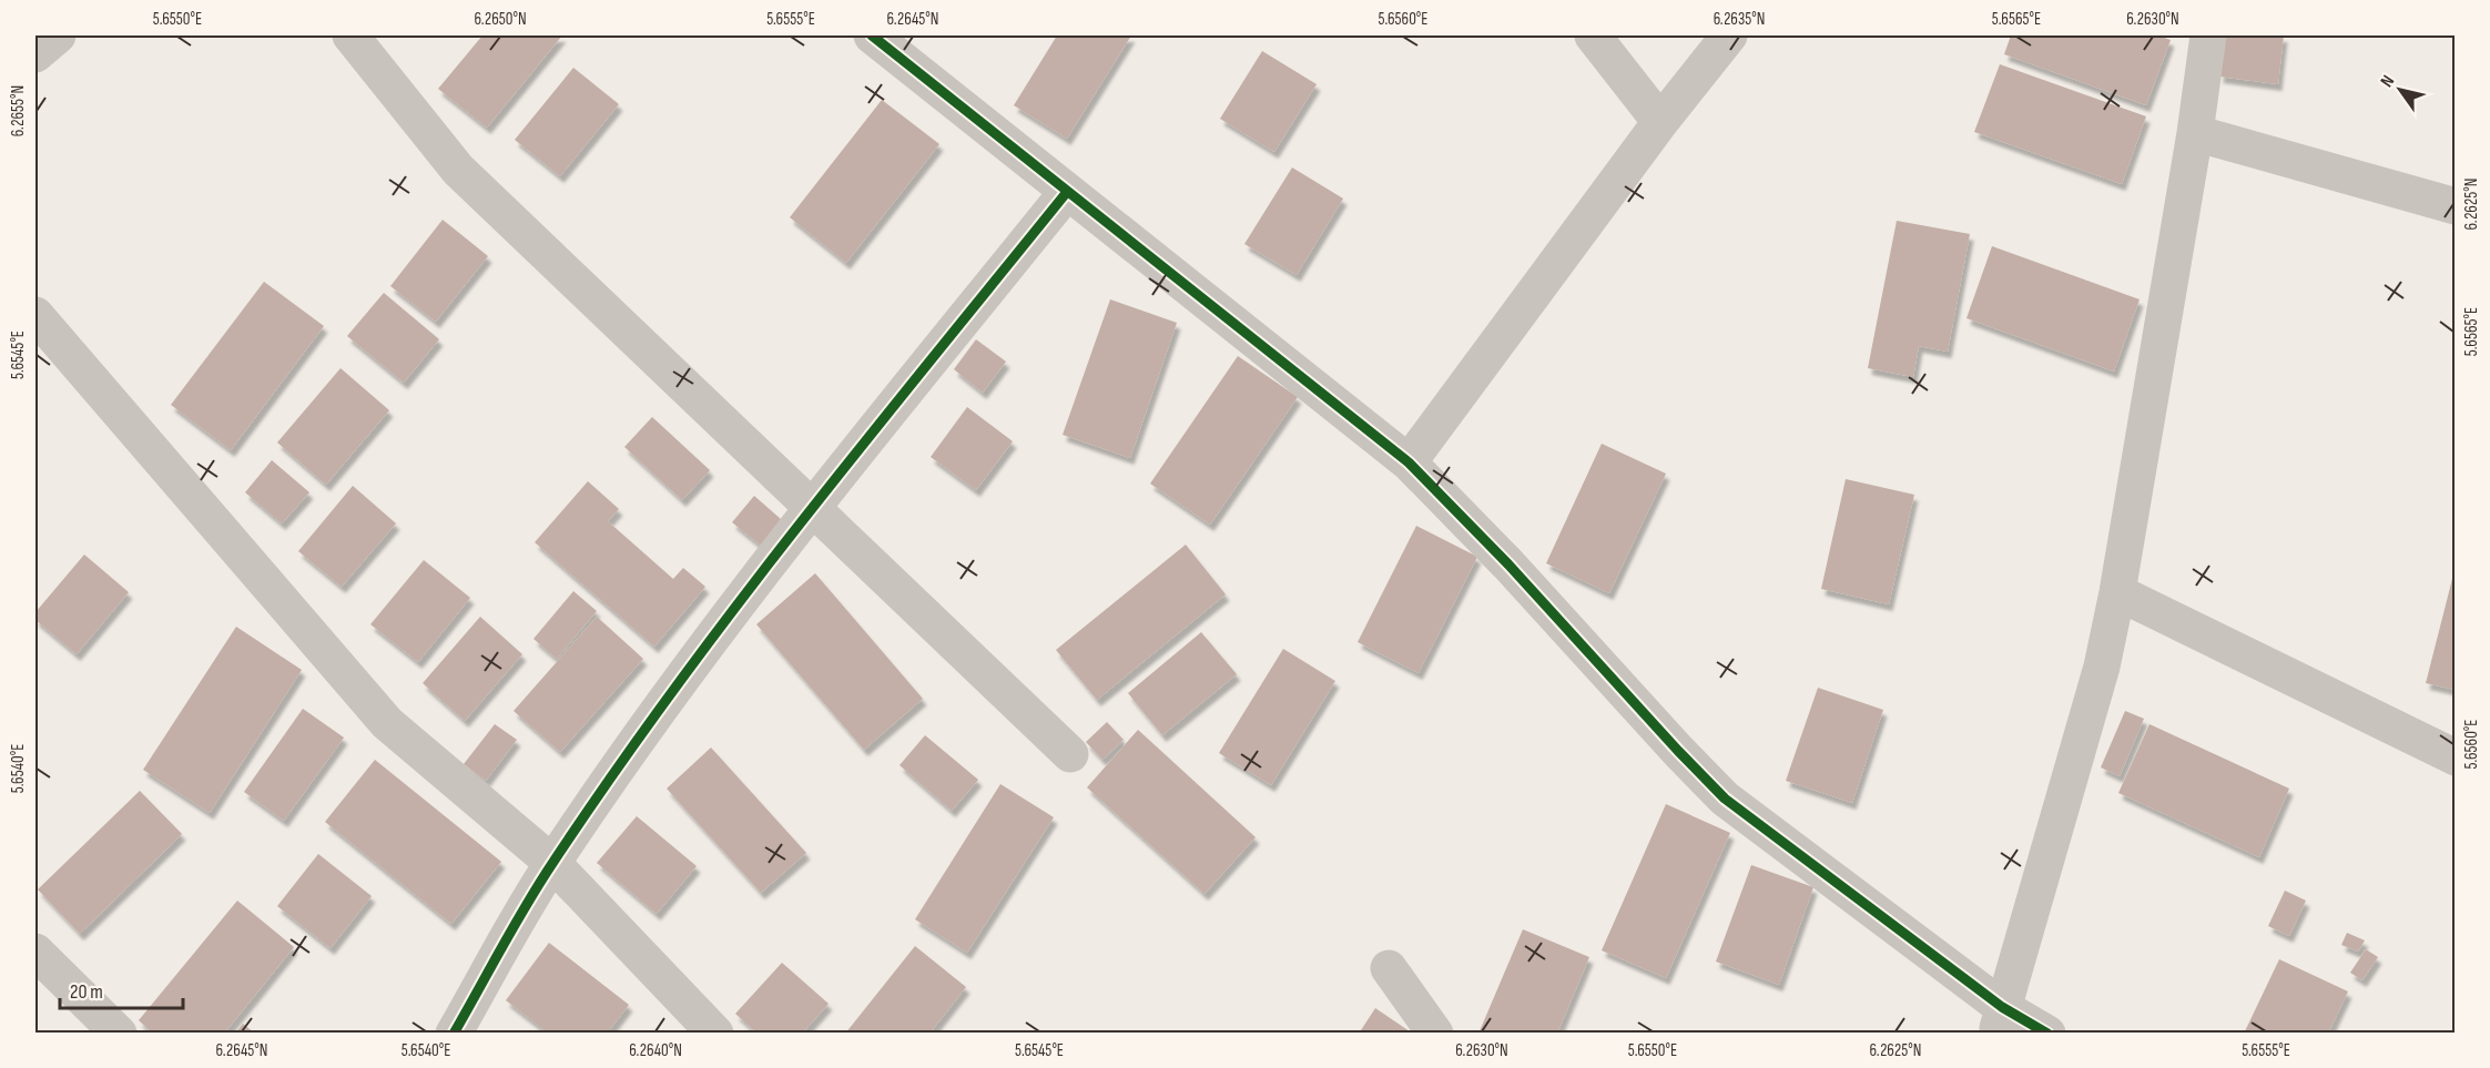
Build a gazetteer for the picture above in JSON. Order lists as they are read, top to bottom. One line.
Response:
{"scale_bar":"20 m","north":"top left","coordinates":["5.6550°E","6.2650°N","5.6555°E","6.2645°N","5.6560°E","6.2635°N","5.6565°E","6.2630°N","6.2655°N","6.2625°N","5.6545°E","5.6540°E","6.2640°N"]}
